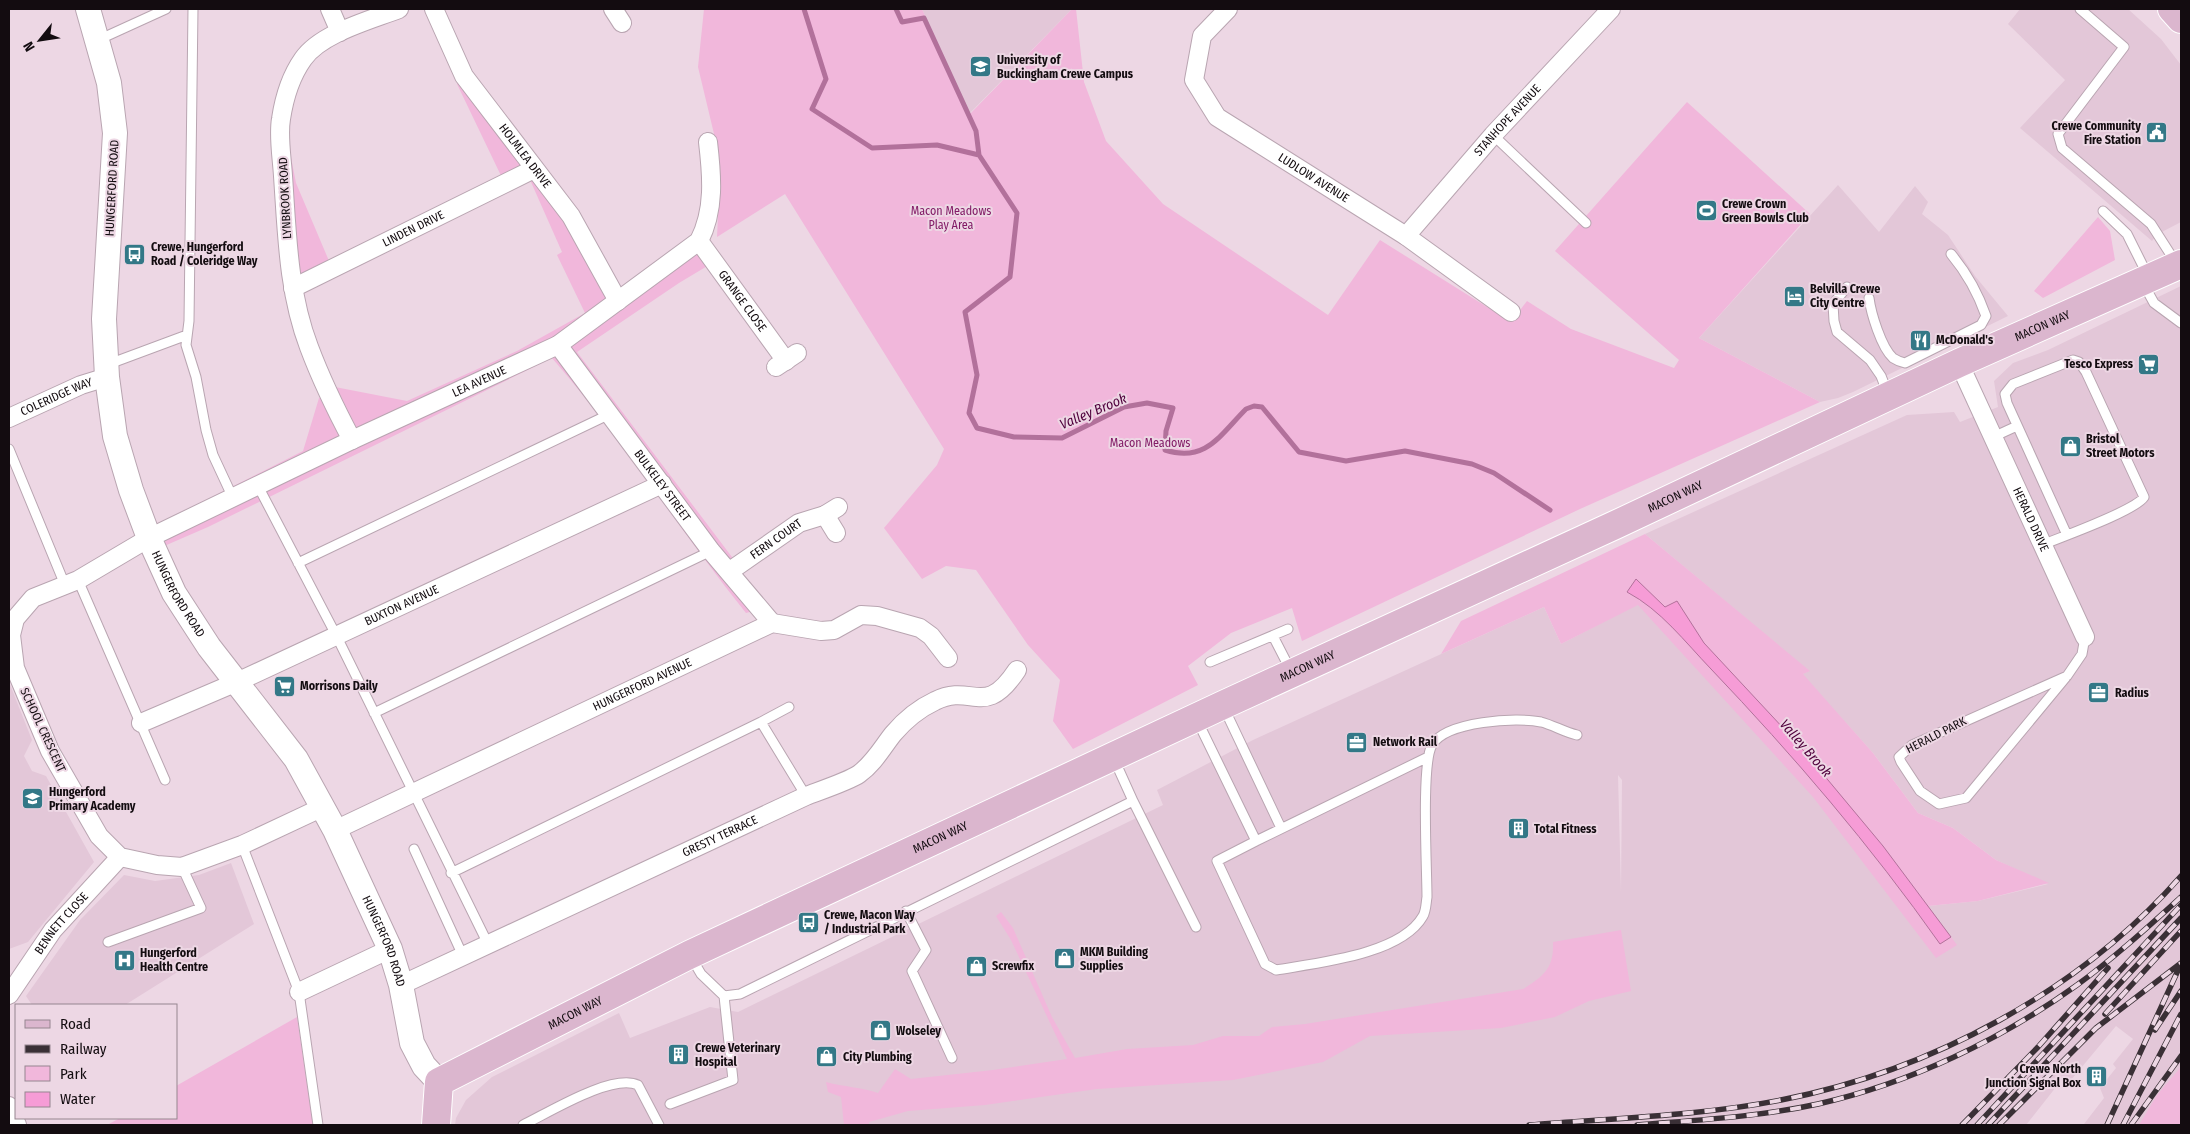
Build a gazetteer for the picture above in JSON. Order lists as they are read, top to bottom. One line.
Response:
{"streets":{"main road":["MACON WAY"],"street":["STANHOPE AVENUE","HOLMLEA DRIVE","LUDLOW AVENUE","HUNGERFORD ROAD","LYNBROOK ROAD","LINDEN DRIVE","GRANGE CLOSE","LEA AVENUE","COLERIDGE WAY","BULKELEY STREET","HERALD DRIVE","FERN COURT","BUXTON AVENUE","HUNGERFORD AVENUE","SCHOOL CRESCENT","GRESTY TERRACE","BENNETT CLOSE"],"lane":["HERALD PARK"]},"crossings":[["STANHOPE AVENUE","LUDLOW AVENUE"],["HOLMLEA DRIVE","LINDEN DRIVE"],["HOLMLEA DRIVE","LEA AVENUE"],["HUNGERFORD ROAD","MACON WAY"],["HUNGERFORD ROAD","LEA AVENUE"],["HUNGERFORD ROAD","COLERIDGE WAY"],["HUNGERFORD ROAD","BUXTON AVENUE"],["HUNGERFORD ROAD","HUNGERFORD AVENUE"],["HUNGERFORD ROAD","SCHOOL CRESCENT"],["HUNGERFORD ROAD","GRESTY TERRACE"],["LYNBROOK ROAD","LINDEN DRIVE"],["LYNBROOK ROAD","LEA AVENUE"],["GRANGE CLOSE","LEA AVENUE"],["MACON WAY","HERALD DRIVE"],["LEA AVENUE","BULKELEY STREET"],["LEA AVENUE","SCHOOL CRESCENT"],["BULKELEY STREET","FERN COURT"],["BULKELEY STREET","BUXTON AVENUE"],["BULKELEY STREET","HUNGERFORD AVENUE"],["HERALD DRIVE","HERALD PARK"],["SCHOOL CRESCENT","BENNETT CLOSE"]],"water":["Valley Brook"],"parks":["Macon Meadows Play Area","Macon Meadows"],"places":{"school or university":["University of Buckingham Crewe Campus","Hungerford Primary Academy"],"public building":["Crewe Community Fire Station"],"sports":["Crewe Crown Green Bowls Club"],"bus stop":["Crewe, Hungerford Road / Coleridge Way","Crewe, Macon Way / Industrial Park"],"hotel":["Belvilla Crewe City Centre"],"restaurant":["McDonald's"],"supermarket":["Tesco Express","Morrisons Daily"],"shop":["Bristol Street Motors","MKM Building Supplies","Screwfix","Wolseley","City Plumbing"],"office":["Radius","Network Rail"],"building":["Total Fitness","Crewe Veterinary Hospital","Crewe North Junction Signal Box"],"hospital":["Hungerford Health Centre"]},"legend":["Road","Railway","Park","Water"],"north":"bottom left"}
